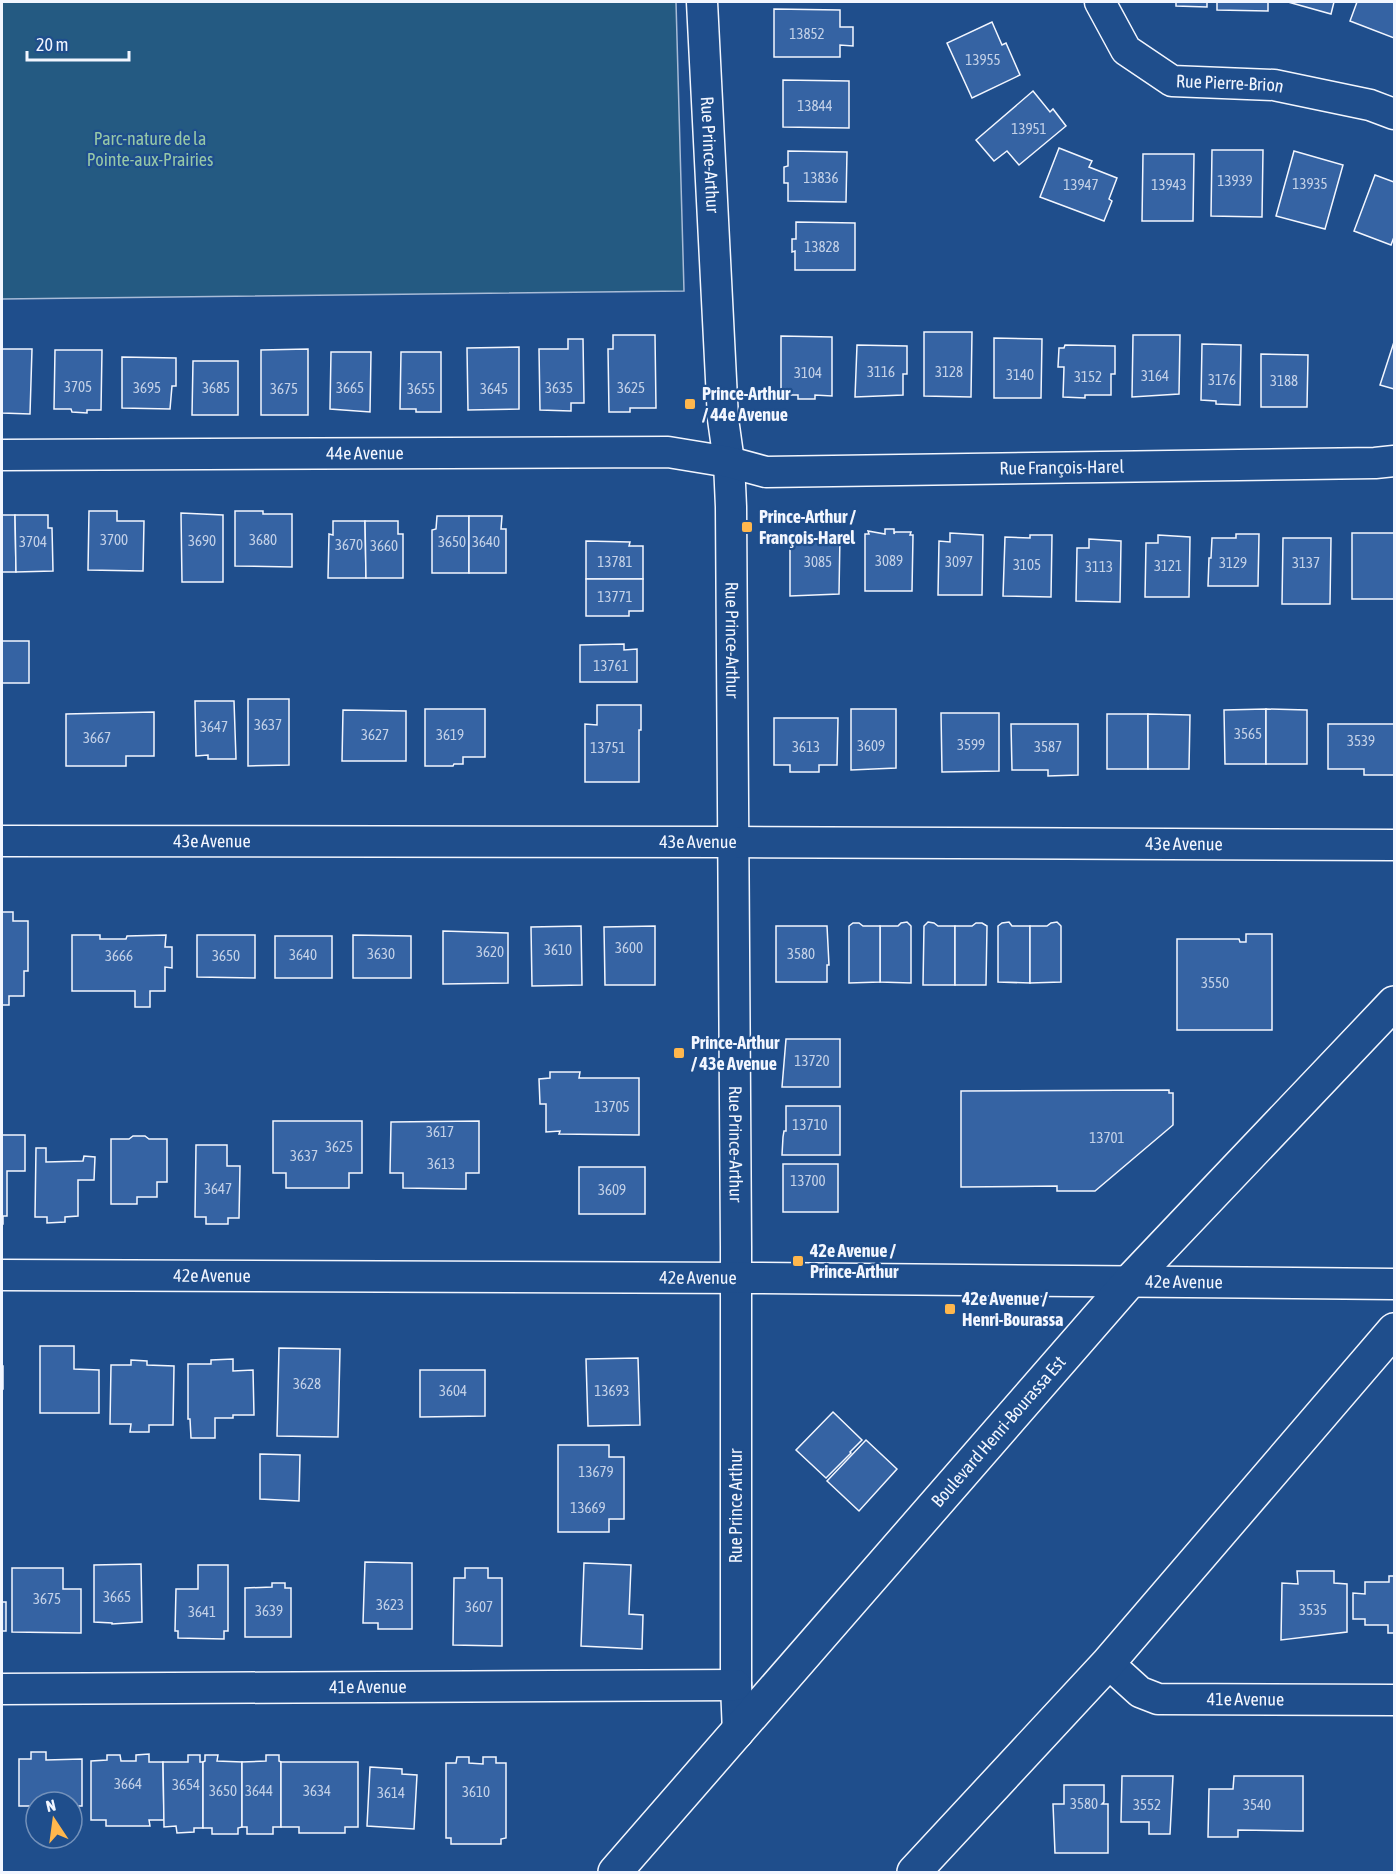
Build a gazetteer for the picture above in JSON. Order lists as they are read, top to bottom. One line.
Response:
{"streets":{"main road":["Boulevard Henri-Bourassa Est"],"street":["Rue Pierre-Brion","Rue Prince-Arthur","44e Avenue","Rue François-Harel","43e Avenue","42e Avenue","Rue Prince Arthur","41e Avenue"]},"crossings":[["Rue Prince-Arthur","44e Avenue"],["Rue Prince-Arthur","Rue François-Harel"],["Rue Prince-Arthur","43e Avenue"],["Rue Prince-Arthur","42e Avenue"],["Rue Prince-Arthur","Rue Prince Arthur"],["44e Avenue","Rue François-Harel"],["42e Avenue","Boulevard Henri-Bourassa Est"],["42e Avenue","Rue Prince Arthur"],["Boulevard Henri-Bourassa Est","Rue Prince Arthur"],["Rue Prince Arthur","41e Avenue"]],"parks":["Parc-nature de la Pointe-aux-Prairies"],"places":{"transit":["Prince-Arthur / 44e Avenue","Prince-Arthur / François-Harel","Prince-Arthur / 43e Avenue","42e Avenue / Prince-Arthur","42e Avenue / Henri-Bourassa"]},"house_numbers":["13852","13955","13844","13951","13836","13939","13935","13947","13943","13828","3116","3128","3104","3140","3164","3152","3176","3188","3705","3695","3685","3665","3635","3625","3675","3655","3645","3700","3680","3690","3704","3650","3640","3670","3660","3089","13781","3085","3097","3129","3137","3105","3121","3113","13771","13761","3637","3647","3565","3627","3619","3667","3539","3599","3609","3613","3587","13751","3600","3610","3620","3630","3580","3640","3666","3650","3550","13720","13705","13710","3617","13701","3625","3637","3613","13700","3647","3609","3628","3604","13693","13679","13669","3665","3675","3623","3607","3535","3639","3641","3664","3654","3650","3644","3634","3610","3614","3580","3552","3540"],"scale_bar":"20 m","north":"top"}
